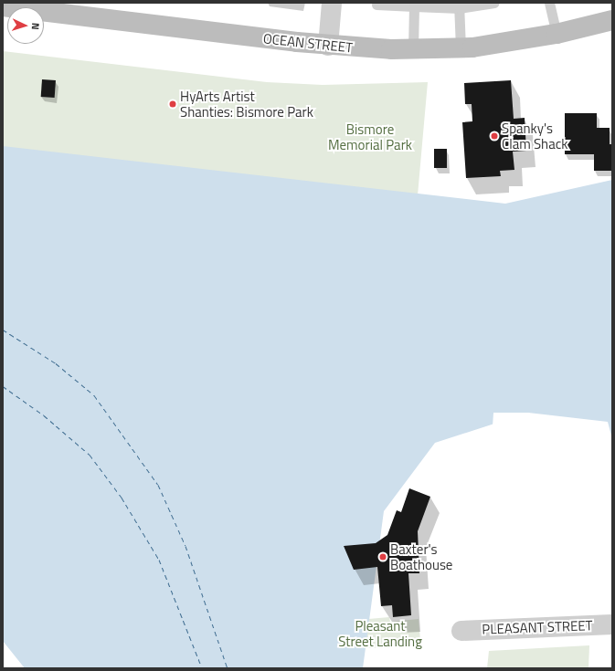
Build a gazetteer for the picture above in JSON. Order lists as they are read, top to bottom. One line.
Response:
{"streets":{"main road":["OCEAN STREET"],"street":["PLEASANT STREET"]},"parks":["Bismore Memorial Park","Pleasant Street Landing"],"places":["HyArts Artist Shanties: Bismore Park","Spanky's Clam Shack","Baxter's Boathouse"],"north":"right"}
